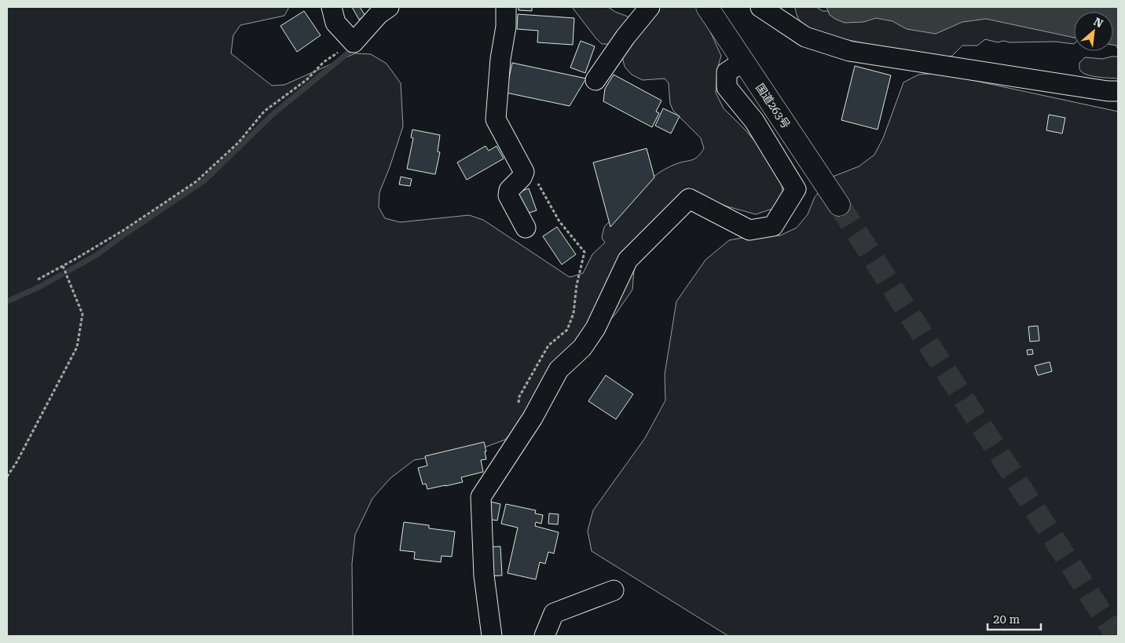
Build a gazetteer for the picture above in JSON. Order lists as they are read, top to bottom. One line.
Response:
{"streets":{"highway":["国道263号"]},"scale_bar":"20 m","north":"top right"}
